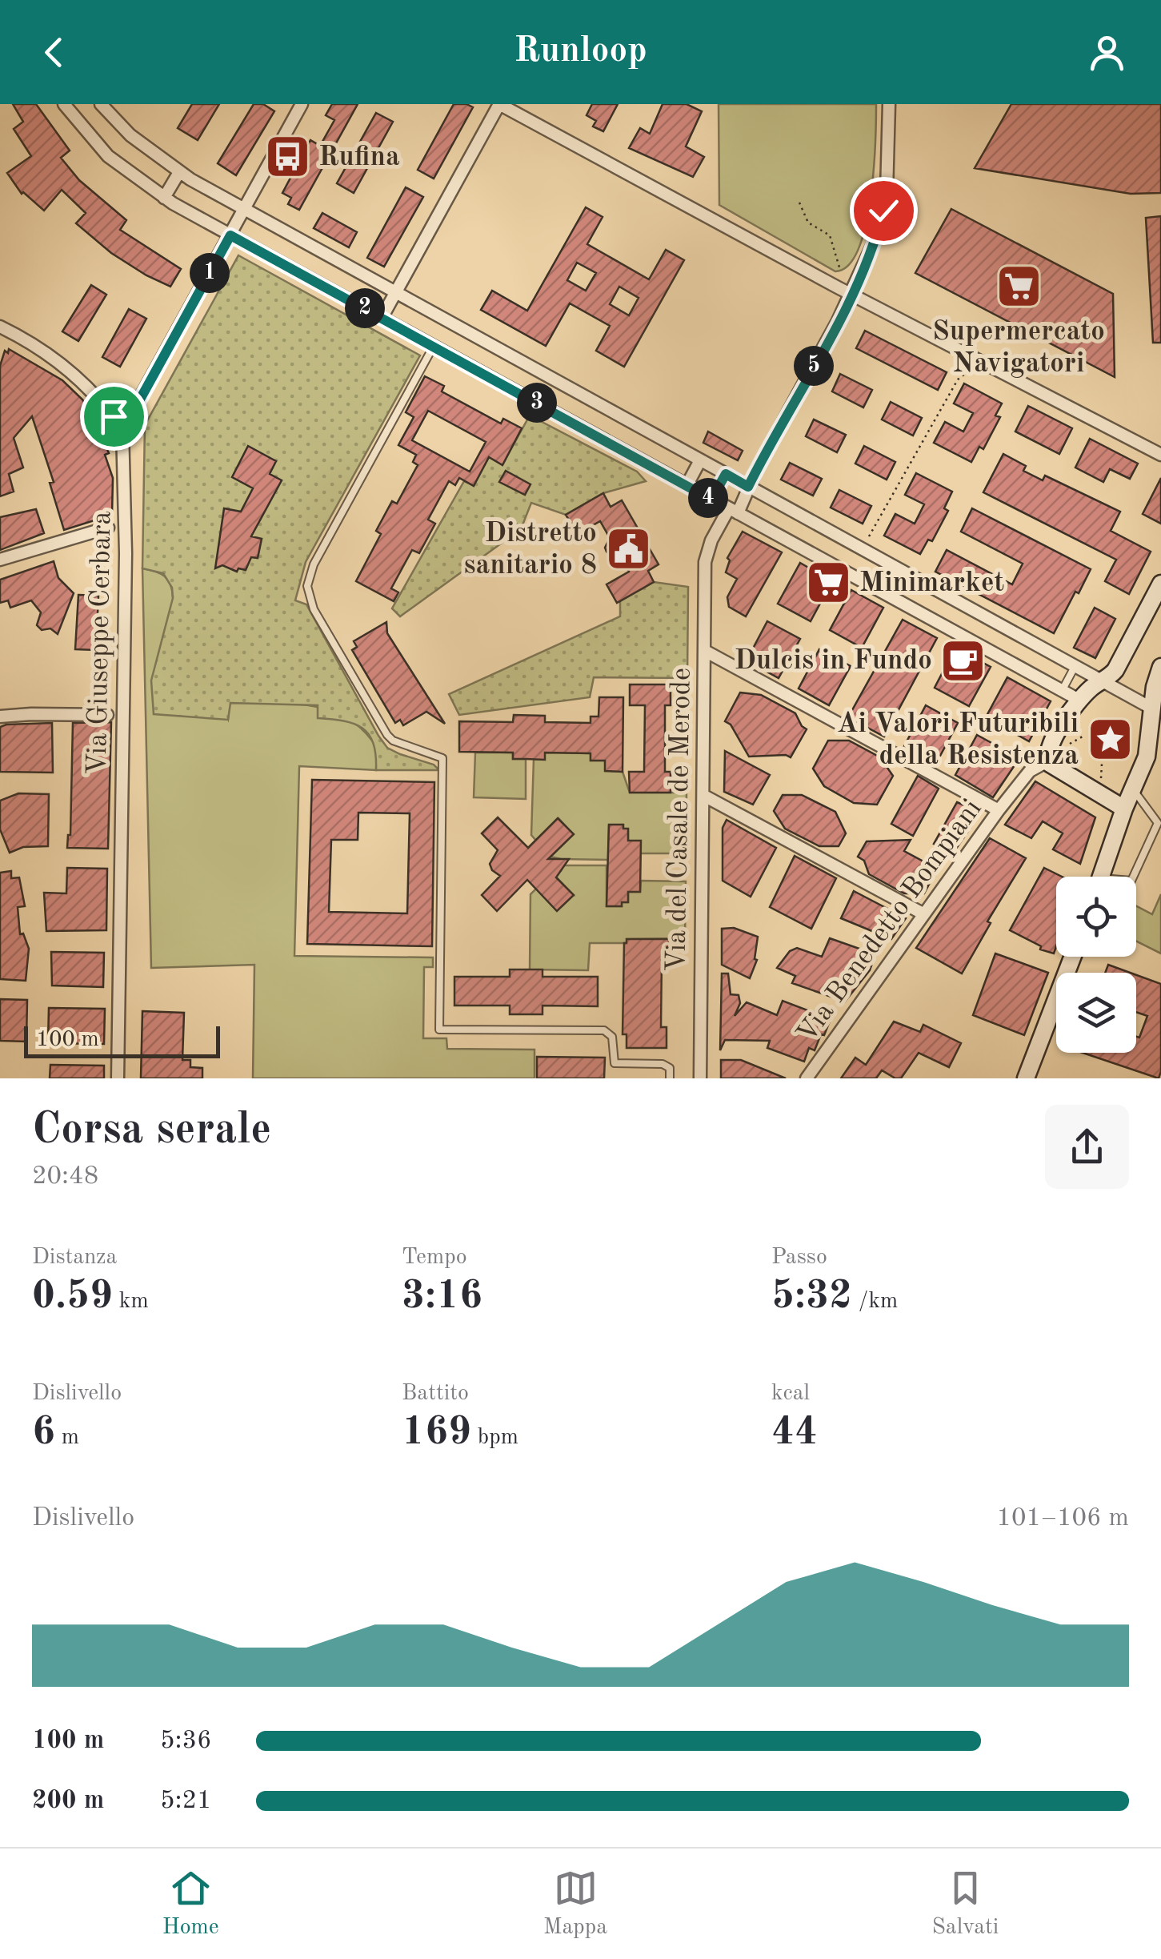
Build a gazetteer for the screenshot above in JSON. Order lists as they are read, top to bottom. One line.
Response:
{"streets":{"street":["Via Giuseppe Cerbara","Via del Casale de Merode","Via Benedetto Bompiani"]},"places":{"bus stop":["Rufina"],"supermarket":["Supermercato Navigatori","Minimarket"],"public building":["Distretto sanitario 8"],"cafe":["Dulcis in Fundo"],"place":["Ai Valori Futuribili della Resistenza"]},"scale_bar":"100 m","page":{"header":"Runloop","pins":["1","2","5","3","4"],"scale":"100 m","heading":["Corsa serale","20:48"],"stats":[["Distanza","0.59 km"],["Tempo","3:16"],["Passo","5:32 /km"],["Dislivello","6 m"],["Battito","169 bpm"],["kcal","44"]],"chart":["Dislivello","101–106 m"],"list":[{"name":"100 m","note":"5:36"},{"name":"200 m","note":"5:21"}],"tabs":["Home","Mappa","Salvati"]}}
